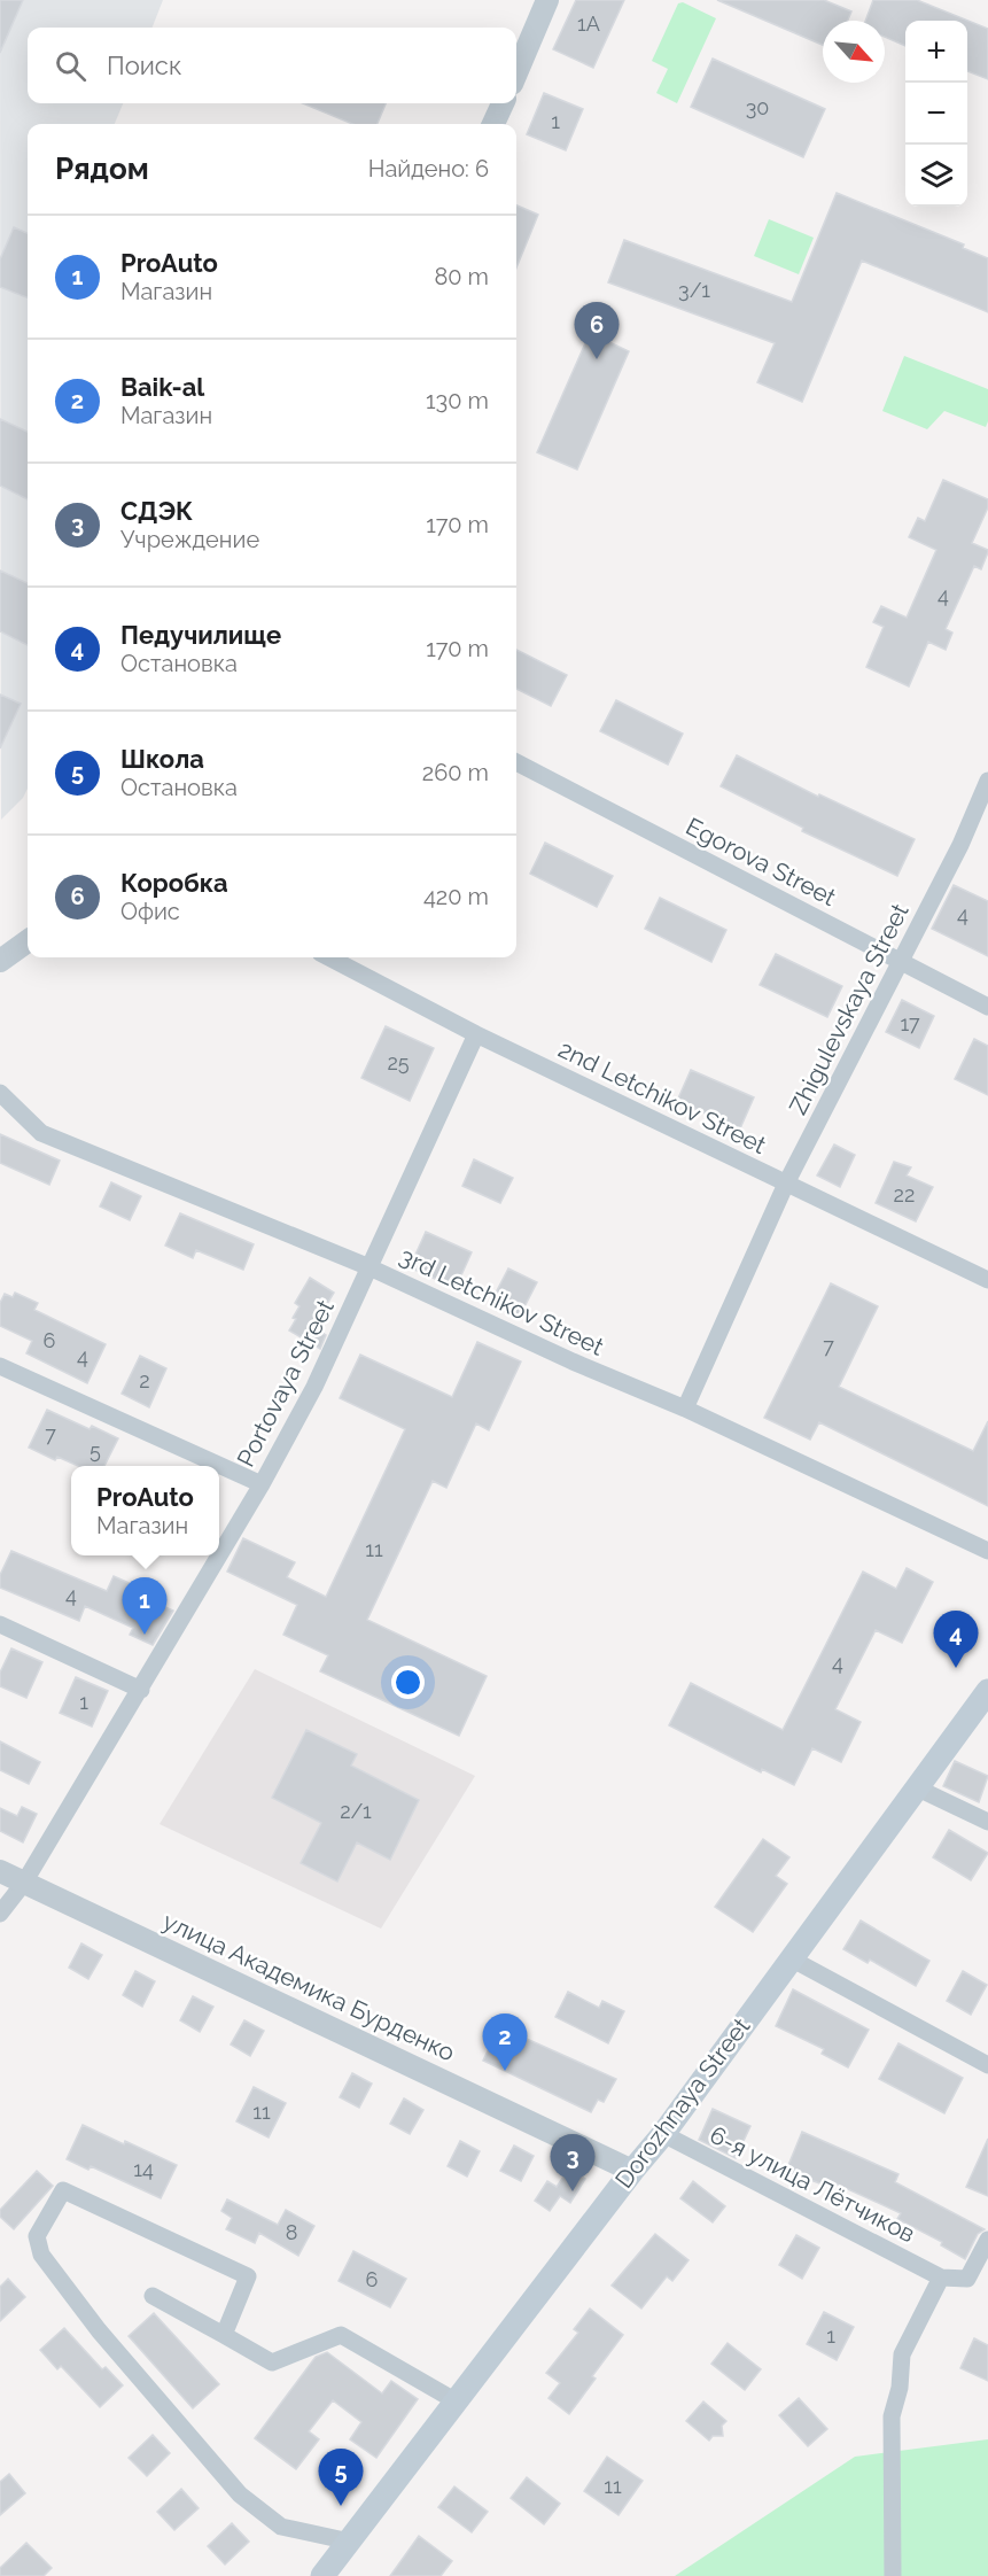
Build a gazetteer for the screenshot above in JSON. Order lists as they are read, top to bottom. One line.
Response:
{"streets":{"main road":["Dorozhnaya Street"],"street":["Egorova Street","Zhigulevskaya Street","2nd Letchikov Street","3rd Letchikov Street","Portovaya Street","улица Академика Бурденко","6-я улица Лётчиков"]},"crossings":[["Egorova Street","Zhigulevskaya Street"],["Zhigulevskaya Street","2nd Letchikov Street"],["Zhigulevskaya Street","3rd Letchikov Street"],["2nd Letchikov Street","Portovaya Street"],["3rd Letchikov Street","Portovaya Street"],["Portovaya Street","улица Академика Бурденко"],["улица Академика Бурденко","Dorozhnaya Street"],["Dorozhnaya Street","6-я улица Лётчиков"]],"house_numbers":["1А","30","1","3/1","4","4","17","25","22","6","7","4","2","7","5","11","4","4","1","2/1","11","14","8","6","1","11"],"north":"bottom right","page":{"map_buttons":["+","−"],"search":"Поиск","heading":["Рядом","Найдено: 6"],"list":[{"mark":"1","name":"ProAuto","note":"Магазин","value":"80 m"},{"mark":"2","name":"Baik-al","note":"Магазин","value":"130 m"},{"mark":"3","name":"СДЭК","note":"Учреждение","value":"170 m"},{"mark":"4","name":"Педучилище","note":"Остановка","value":"170 m"},{"mark":"5","name":"Школа","note":"Остановка","value":"260 m"},{"mark":"6","name":"Коробка","note":"Офис","value":"420 m"}],"pins":["6","1","4","2","3","5"],"popup":["ProAuto","Магазин"]}}
